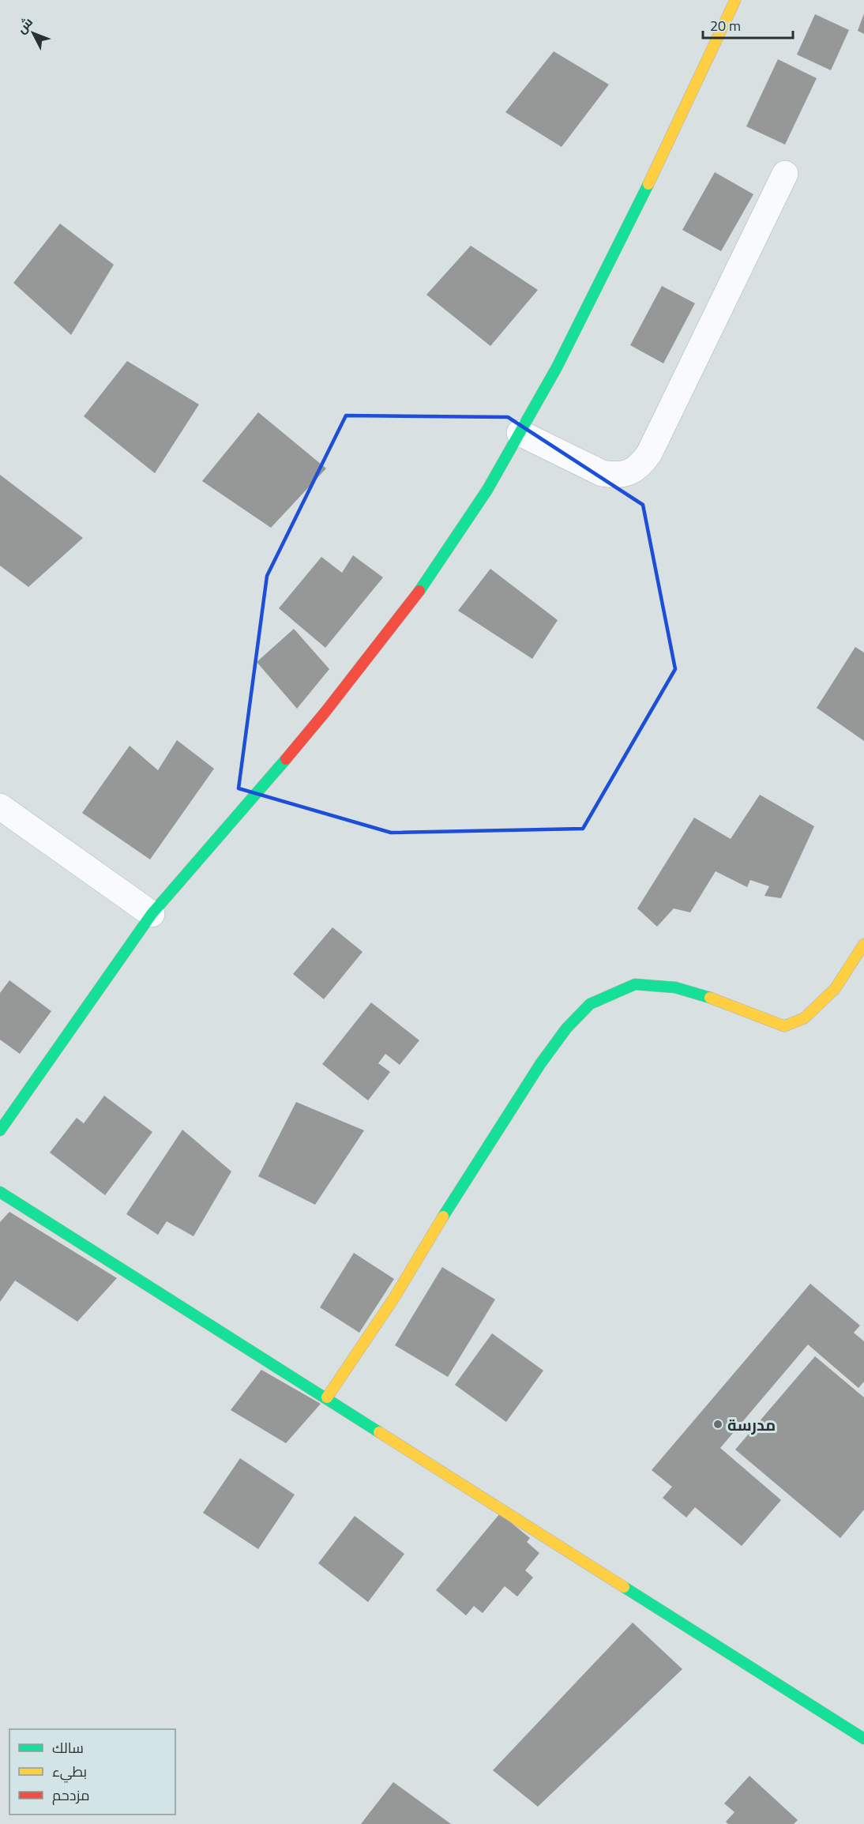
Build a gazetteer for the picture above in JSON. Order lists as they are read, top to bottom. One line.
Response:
{"places":["مدرسة"],"legend":["سالك","بطيء","مزدحم"],"scale_bar":"20 m","north":"top left"}
